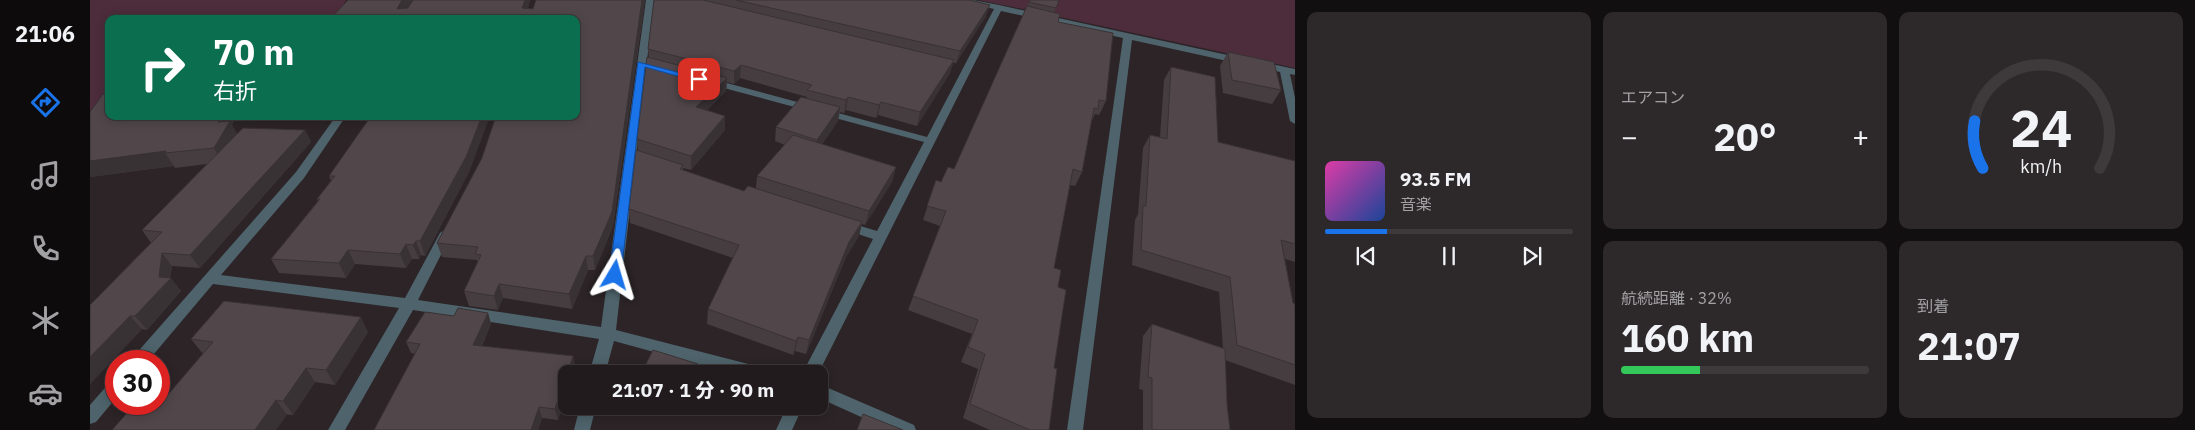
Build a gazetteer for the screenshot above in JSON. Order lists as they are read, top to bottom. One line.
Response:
{"page":{"tabs":"21:06","tile":["エアコン",["航続距離 · 32%","160 km"],["到着","21:07"]],"turn":["70 m","右折"],"heat":["−","20°","+"],"song":["93.5 FM","音楽"],"limit":"30","trip":"21:07 · 1 分 · 90 m","gauge":["24","km/h"]}}
